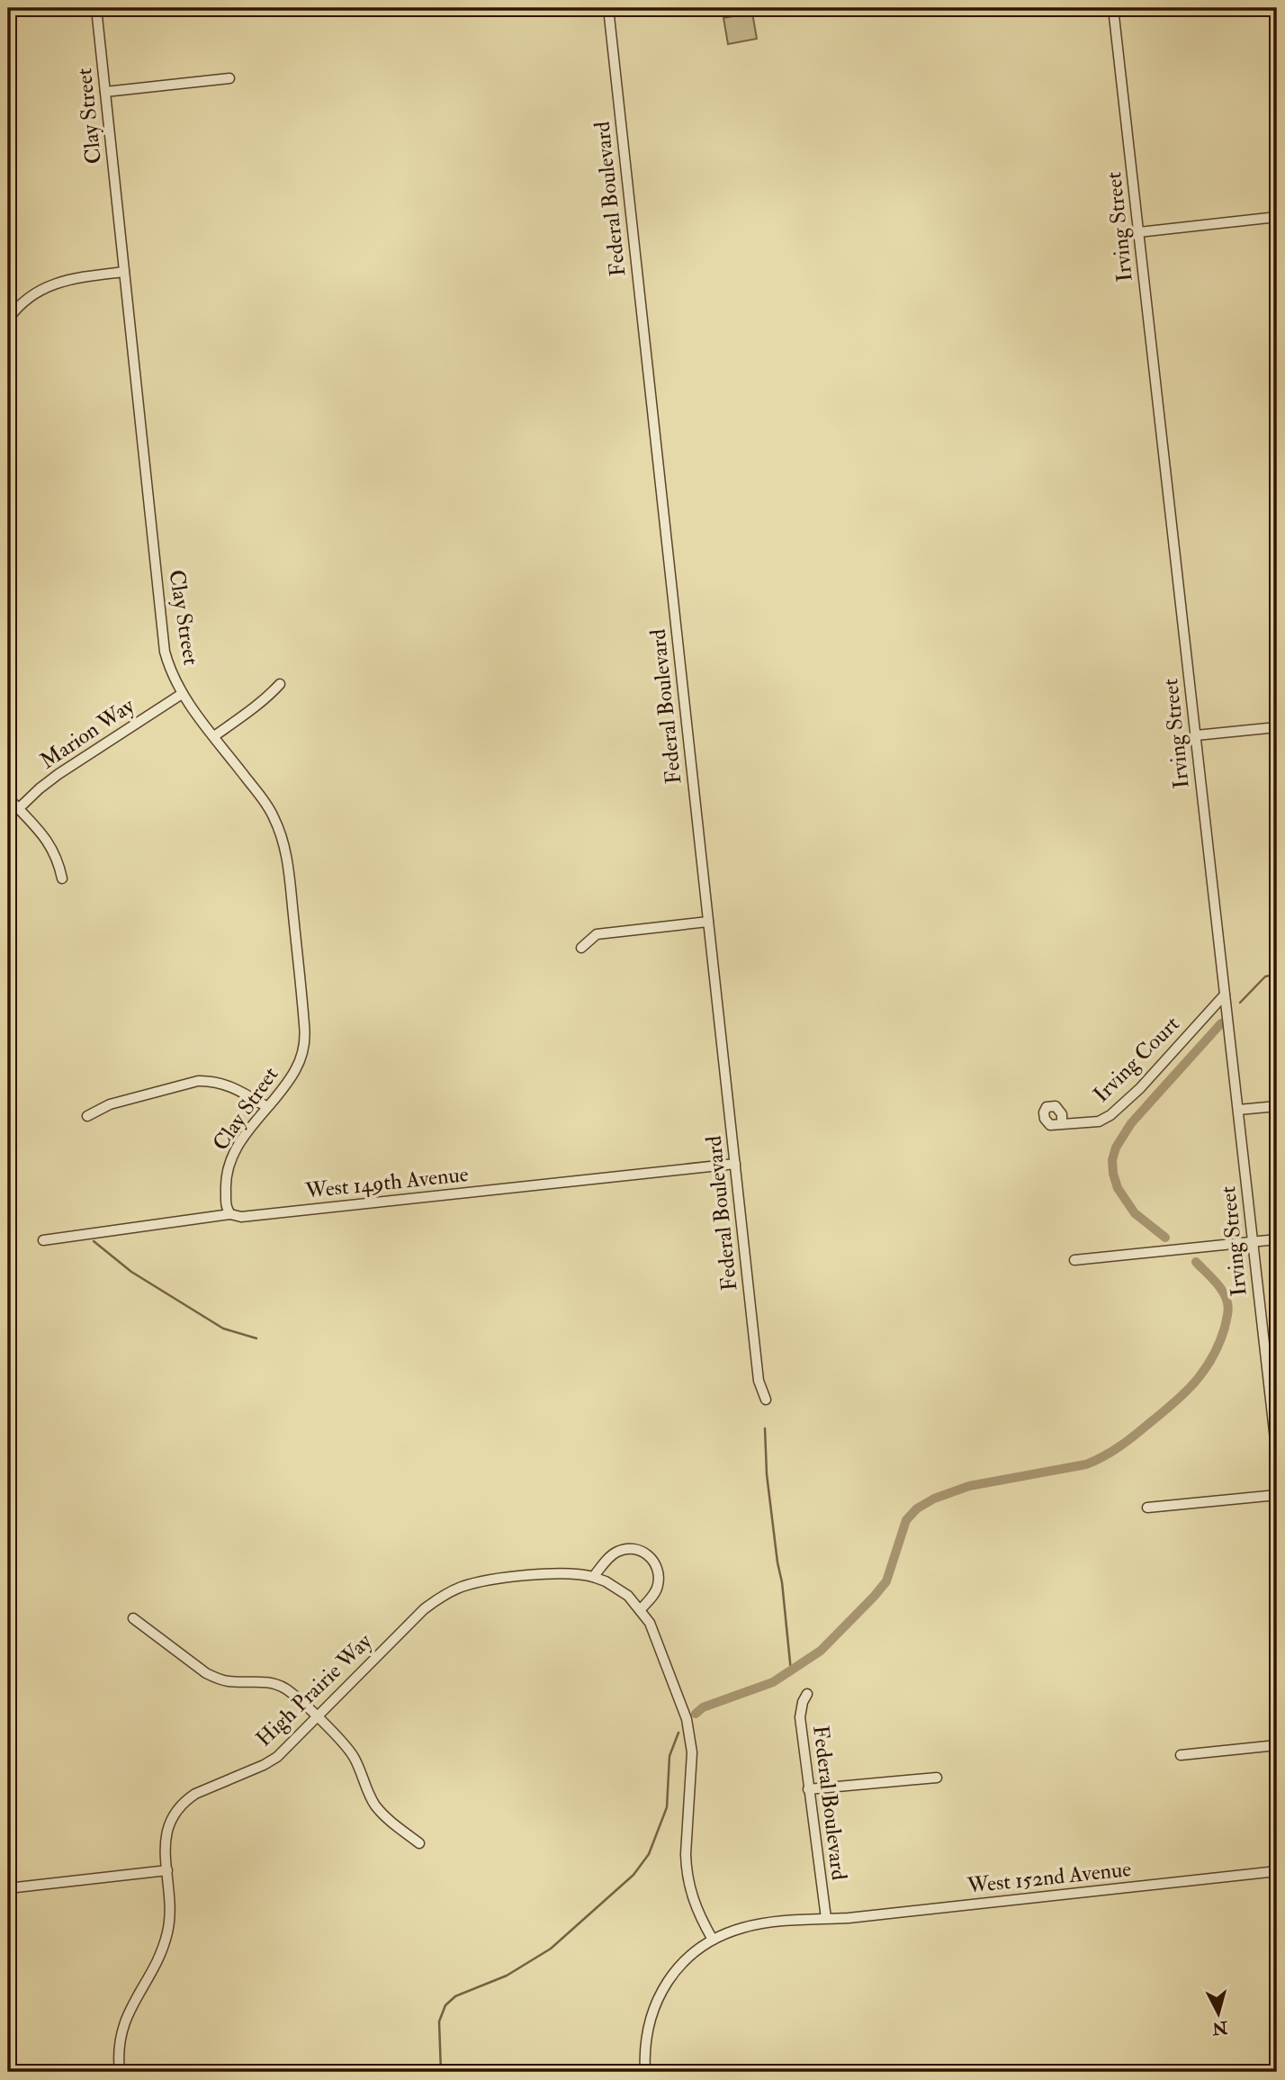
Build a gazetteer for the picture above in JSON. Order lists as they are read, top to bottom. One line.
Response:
{"streets":{"street":["Clay Street","Federal Boulevard","Irving Street","Marion Way","Irving Court","West 149th Avenue","High Prairie Way","West 152nd Avenue"]},"crossings":[["Clay Street","Marion Way"],["Clay Street","West 149th Avenue"],["Federal Boulevard","West 149th Avenue"],["Federal Boulevard","West 152nd Avenue"],["Irving Street","Irving Court"],["High Prairie Way","West 152nd Avenue"]],"north":"bottom"}
